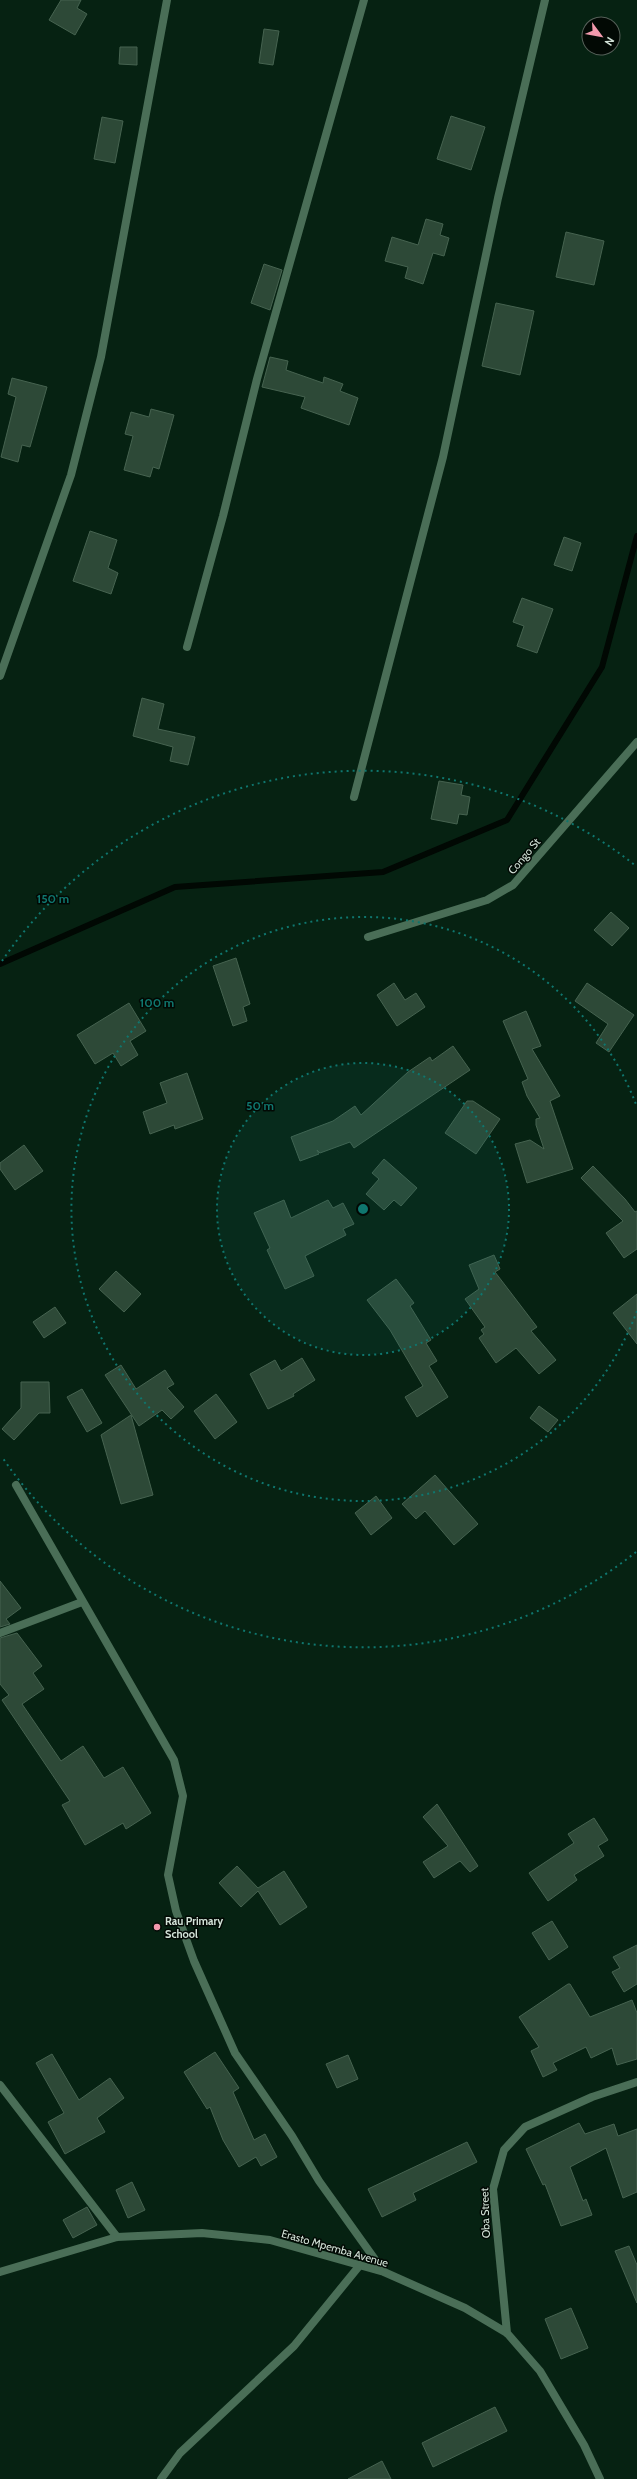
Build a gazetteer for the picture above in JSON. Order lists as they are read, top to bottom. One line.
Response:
{"streets":{"street":["Congo St","Oba Street","Erasto Mpemba Avenue"]},"crossings":[["Oba Street","Erasto Mpemba Avenue"]],"places":["Rau Primary School"],"north":"bottom right","rings":["150 m","100 m","50 m"]}
